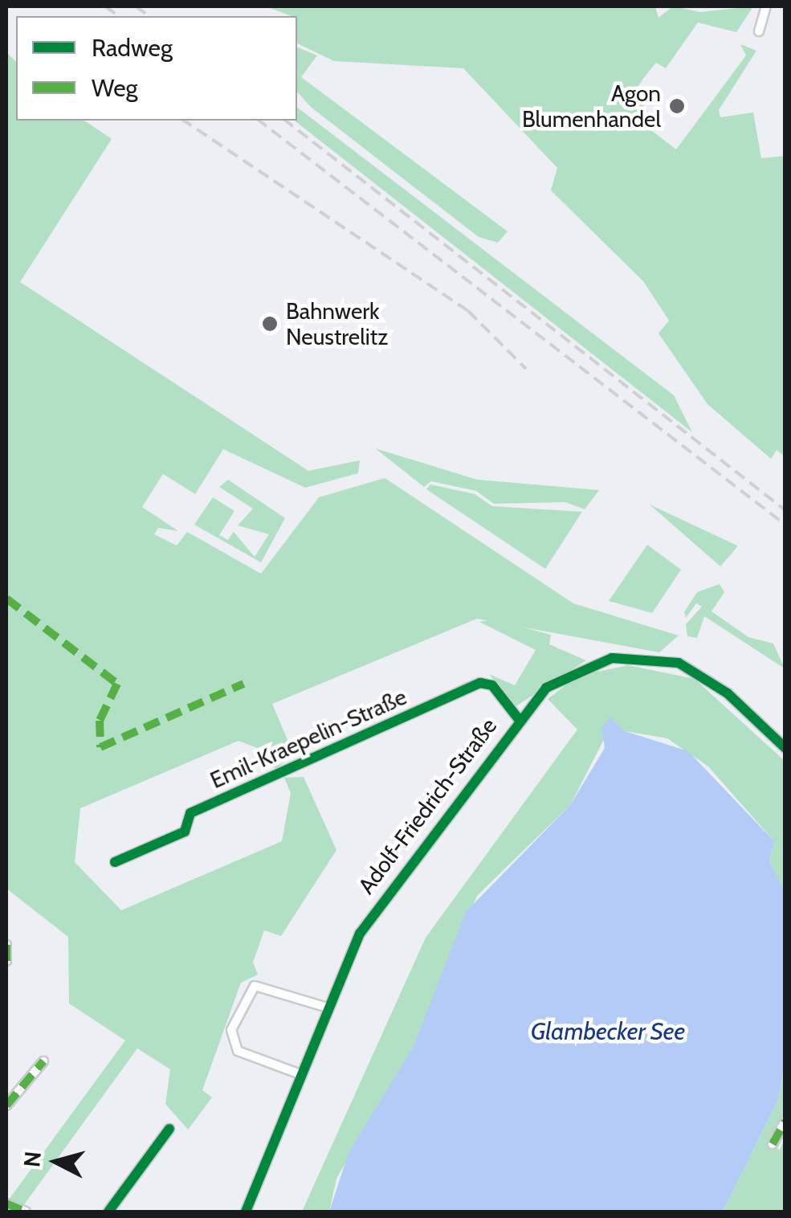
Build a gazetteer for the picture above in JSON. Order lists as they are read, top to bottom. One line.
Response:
{"streets":{"street":["Emil-Kraepelin-Straße","Adolf-Friedrich-Straße"]},"crossings":[["Emil-Kraepelin-Straße","Adolf-Friedrich-Straße"]],"water":["Glambecker See"],"places":["Agon Blumenhandel","Bahnwerk Neustrelitz"],"legend":["Radweg","Weg"],"north":"left"}
